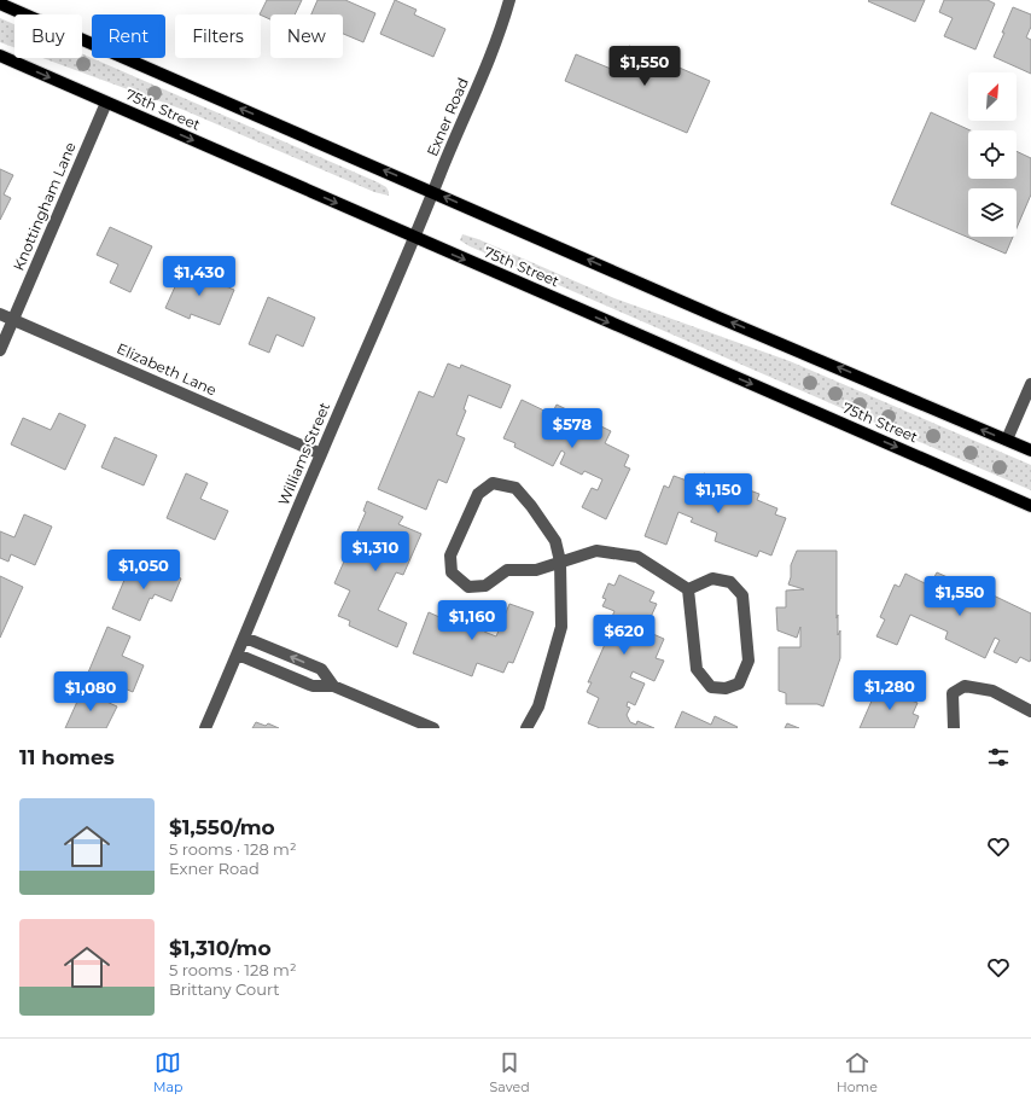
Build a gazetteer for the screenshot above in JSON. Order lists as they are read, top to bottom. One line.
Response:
{"streets":{"main road":["75th Street"],"street":["Exner Road","Knottingham Lane","Elizabeth Lane","Williams Street"]},"crossings":[["75th Street","Knottingham Lane"],["75th Street","Williams Street"],["Exner Road","Williams Street"],["Knottingham Lane","Elizabeth Lane"],["Elizabeth Lane","Williams Street"]],"north":"top right","page":{"chip":["Buy","Rent","Filters","New"],"price":["$1,550","$1,430","$578","$1,150","$1,310","$1,050","$1,550","$1,160","$620","$1,280","$1,080"],"heading":"11 homes","list":[{"name":"$1,550/mo","note":"5 rooms · 128 m² · Exner Road"},{"name":"$1,310/mo","note":"5 rooms · 128 m² · Brittany Court"}],"tabs":["Map","Saved","Home"]}}
